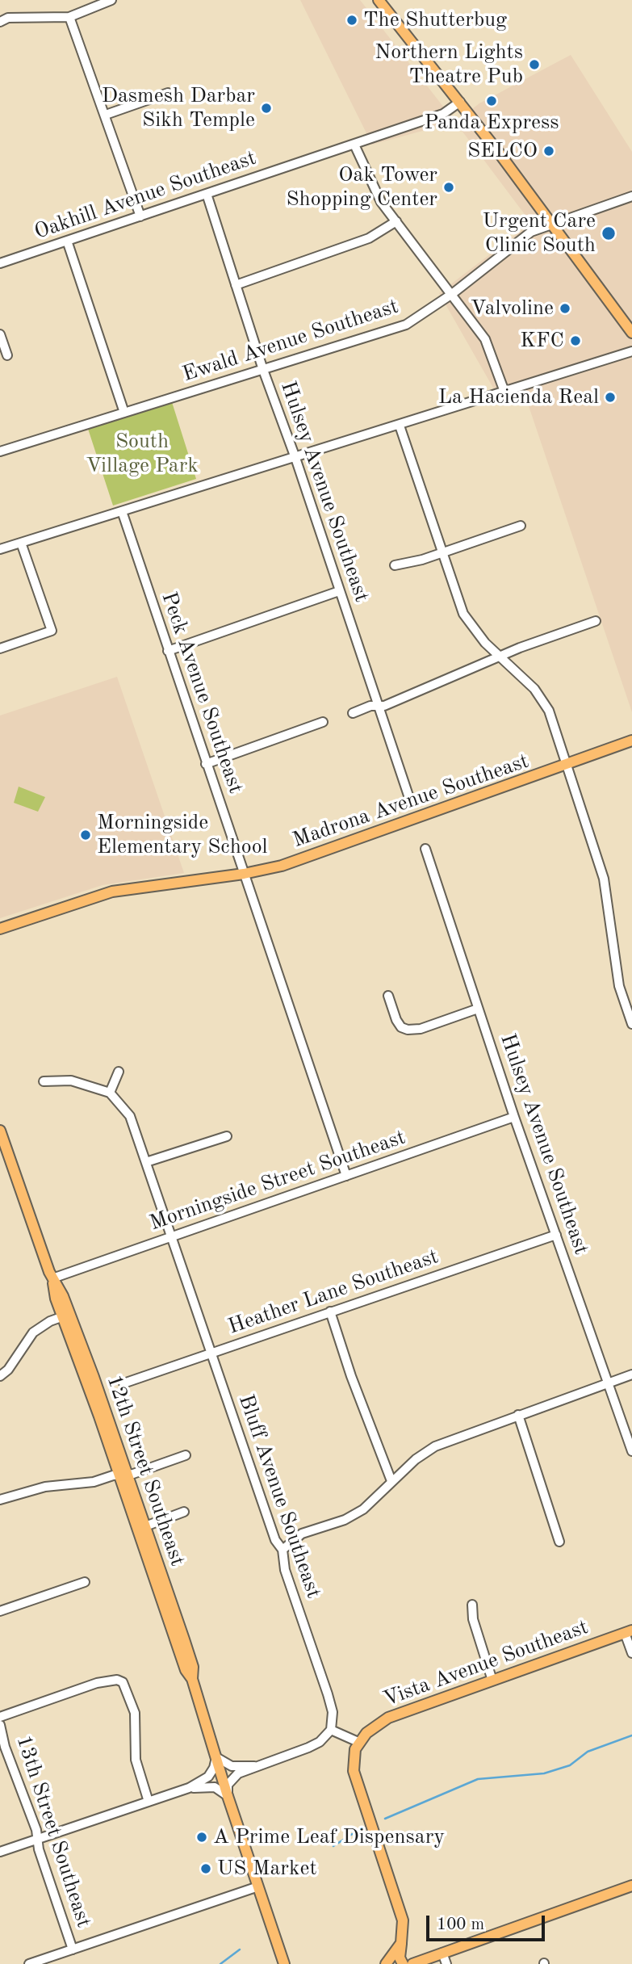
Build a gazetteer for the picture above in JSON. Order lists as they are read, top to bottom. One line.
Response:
{"streets":{"main road":["Madrona Avenue Southeast","12th Street Southeast","Vista Avenue Southeast"],"street":["Oakhill Avenue Southeast","Ewald Avenue Southeast","Hulsey Avenue Southeast","Peck Avenue Southeast","Morningside Street Southeast","Heather Lane Southeast","Bluff Avenue Southeast","13th Street Southeast"]},"crossings":[["Oakhill Avenue Southeast","Hulsey Avenue Southeast"],["Ewald Avenue Southeast","Hulsey Avenue Southeast"],["Hulsey Avenue Southeast","Morningside Street Southeast"],["Hulsey Avenue Southeast","Heather Lane Southeast"],["Peck Avenue Southeast","Madrona Avenue Southeast"],["Peck Avenue Southeast","Morningside Street Southeast"],["Morningside Street Southeast","12th Street Southeast"],["Morningside Street Southeast","Bluff Avenue Southeast"],["Heather Lane Southeast","Bluff Avenue Southeast"]],"parks":["South Village Park"],"places":["The Shutterbug","Northern Lights Theatre Pub","Panda Express","Dasmesh Darbar Sikh Temple","SELCO","Oak Tower Shopping Center","Urgent Care Clinic South","Valvoline","KFC","La Hacienda Real","Morningside Elementary School","A Prime Leaf Dispensary","US Market"],"scale_bar":"100 m"}
